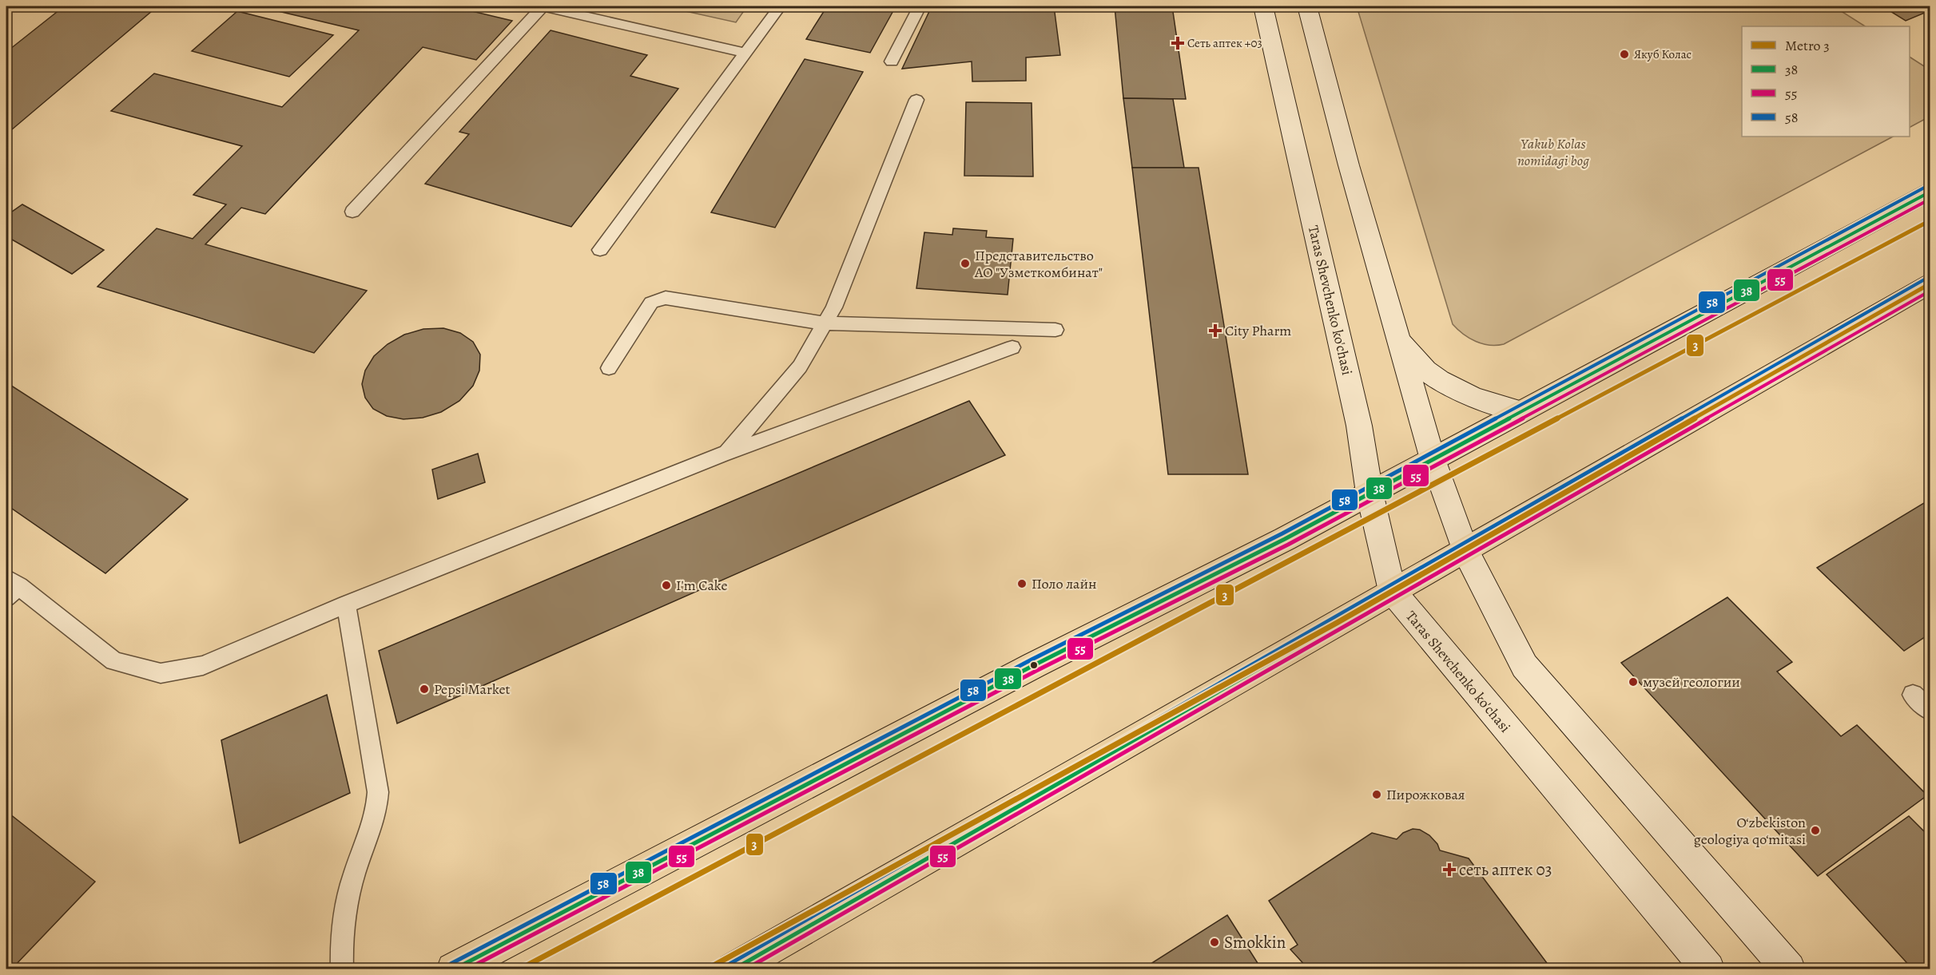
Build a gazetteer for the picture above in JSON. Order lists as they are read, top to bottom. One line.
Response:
{"streets":{"main road":["Taras Shevchenko ko'chasi"]},"parks":["Yakub Kolas nomidagi bog"],"places":{"health":["Сеть аптек +03","City Pharm","сеть аптек 03"],"other":["Якуб Колас","Представительство АО \"Узметкомбинат\"","Поло лайн","I'm Cake","музей геологии","Pepsi Market","Пирожковая","O‘zbekiston geologiya qo‘mitasi","Smokkin"]},"lines":["transit line 58","transit line 38","transit line 55","metro line 3"],"legend":["Metro 3","38","55","58"]}
